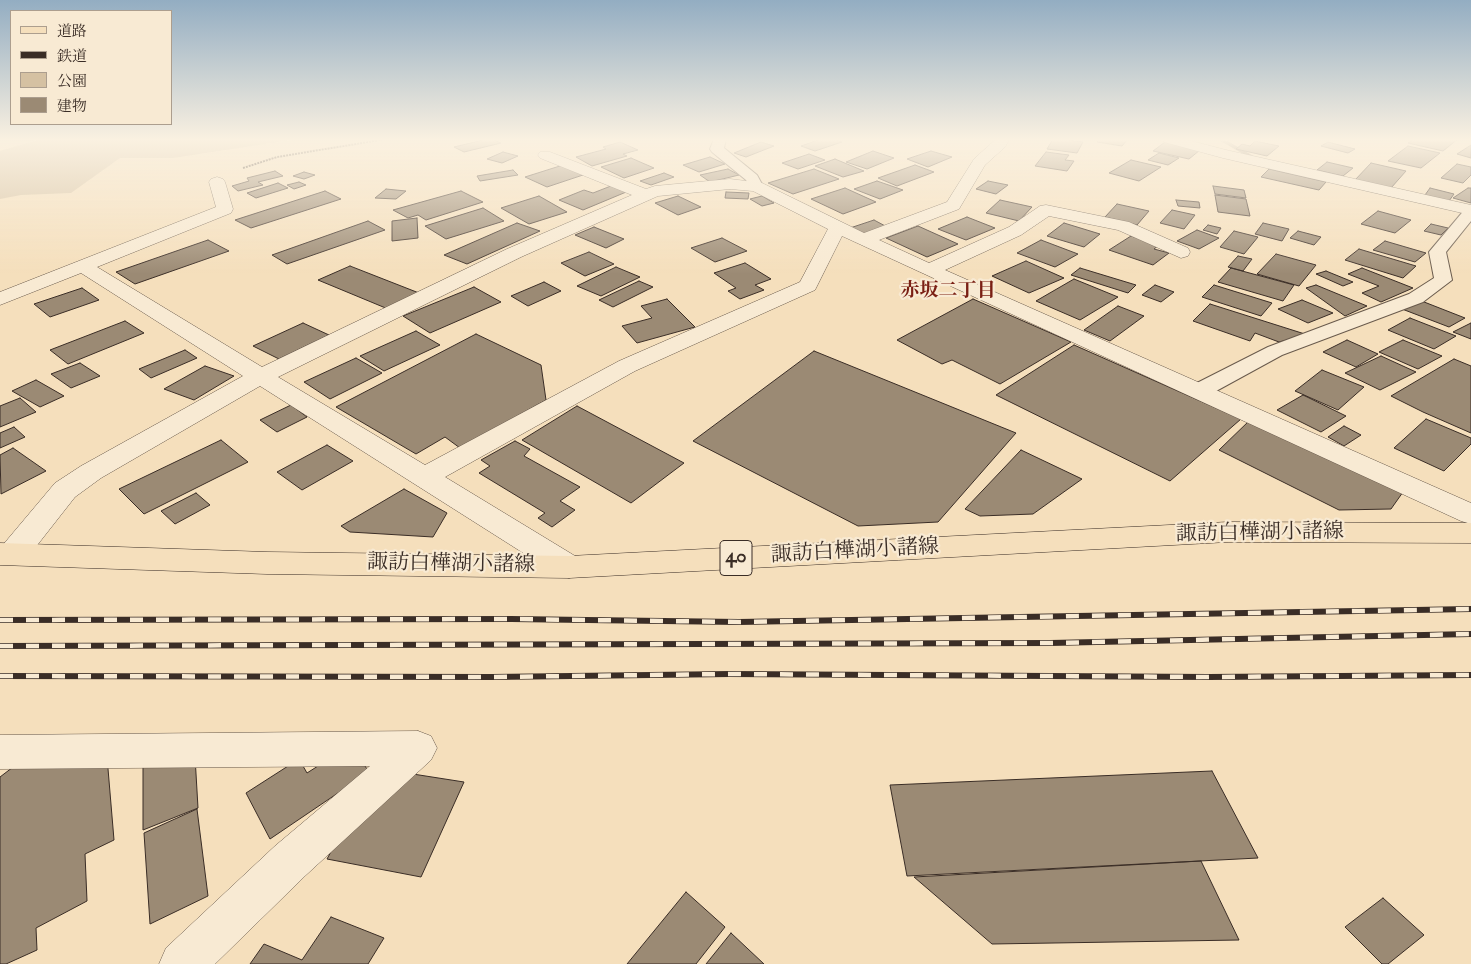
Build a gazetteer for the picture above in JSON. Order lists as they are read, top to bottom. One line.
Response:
{"streets":{"main road":["諏訪白樺湖小諸線","40"]},"districts":["赤坂二丁目"],"legend":["道路","鉄道","公園","建物"]}
